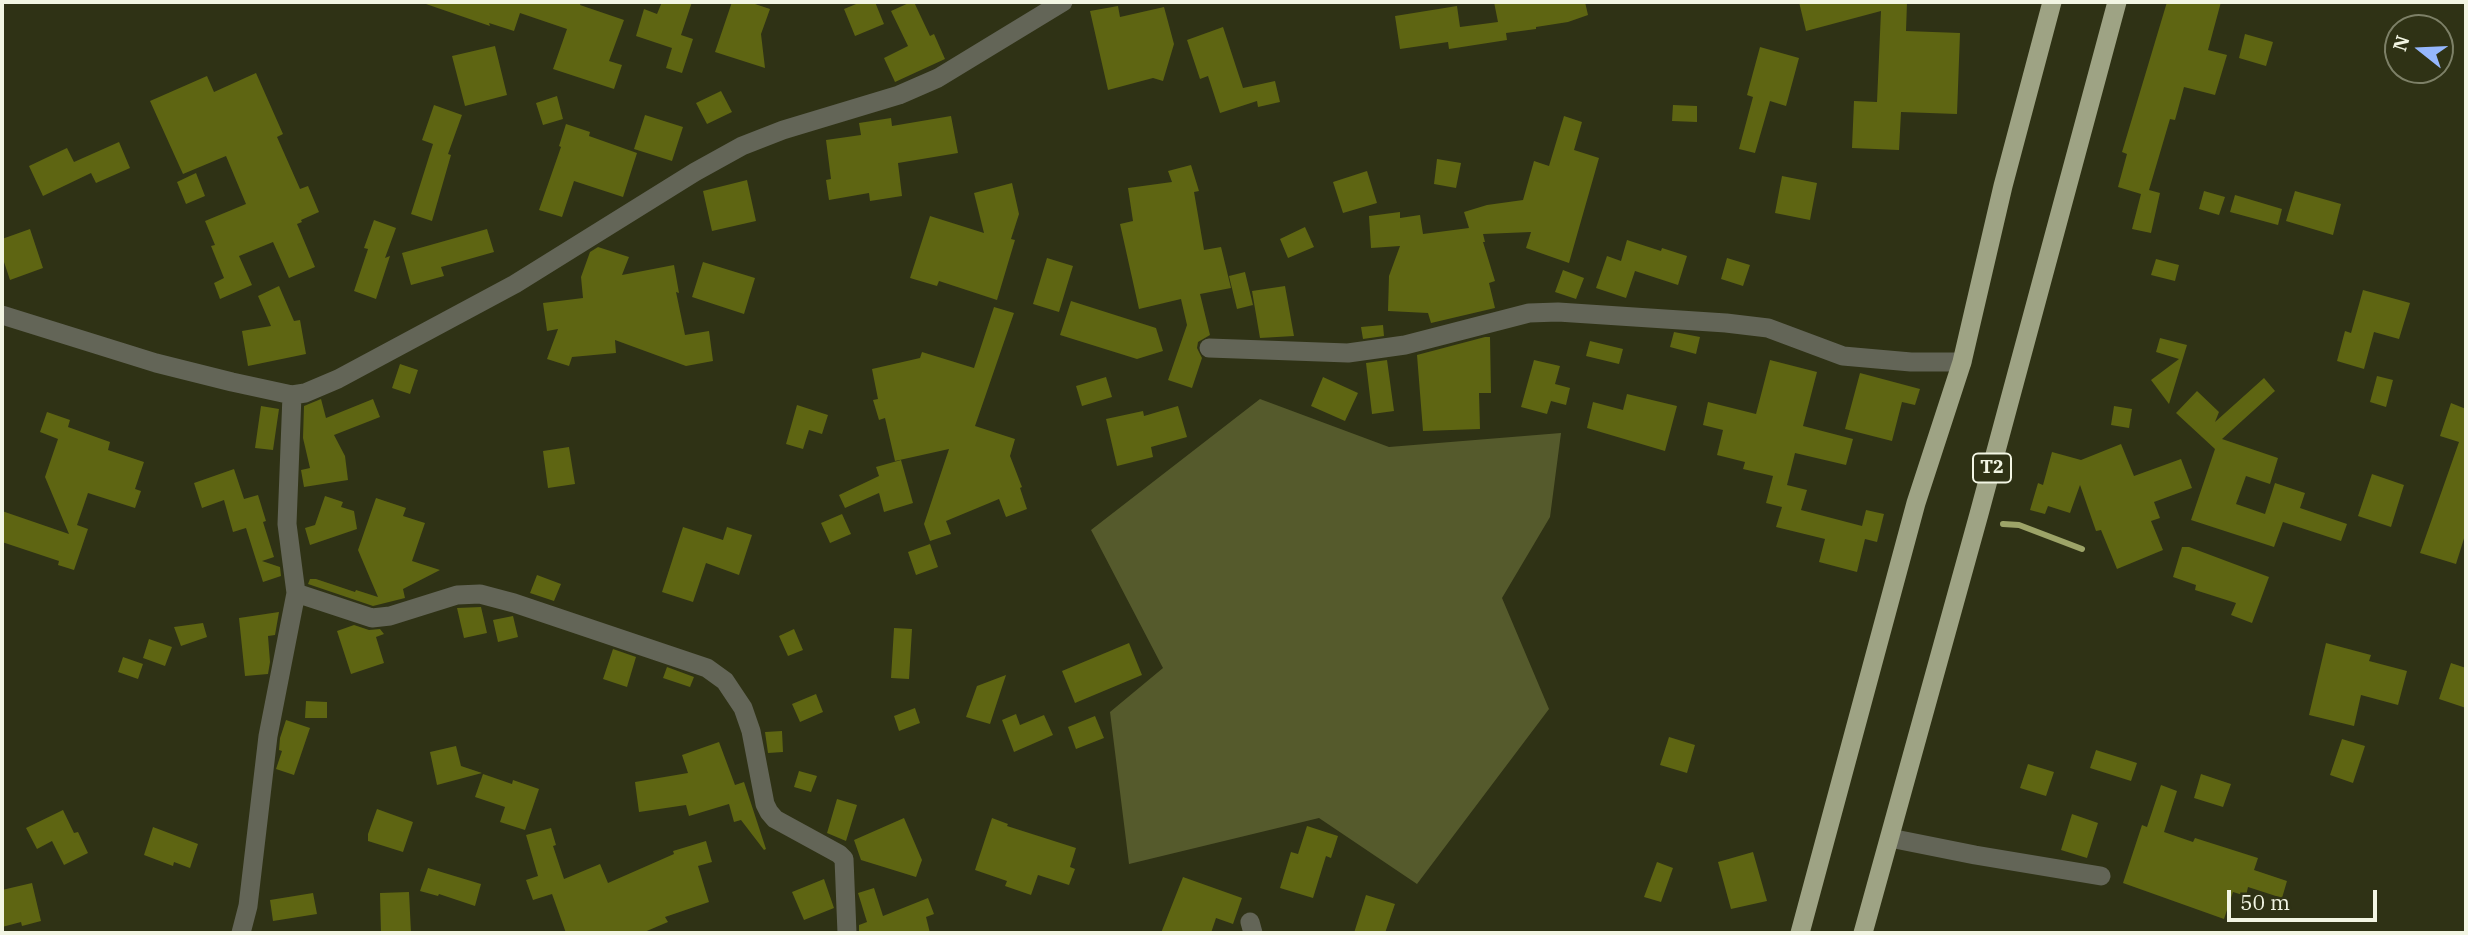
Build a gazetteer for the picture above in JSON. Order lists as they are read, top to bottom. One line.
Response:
{"streets":{"highway":["T2"]},"scale_bar":"50 m","north":"left"}
